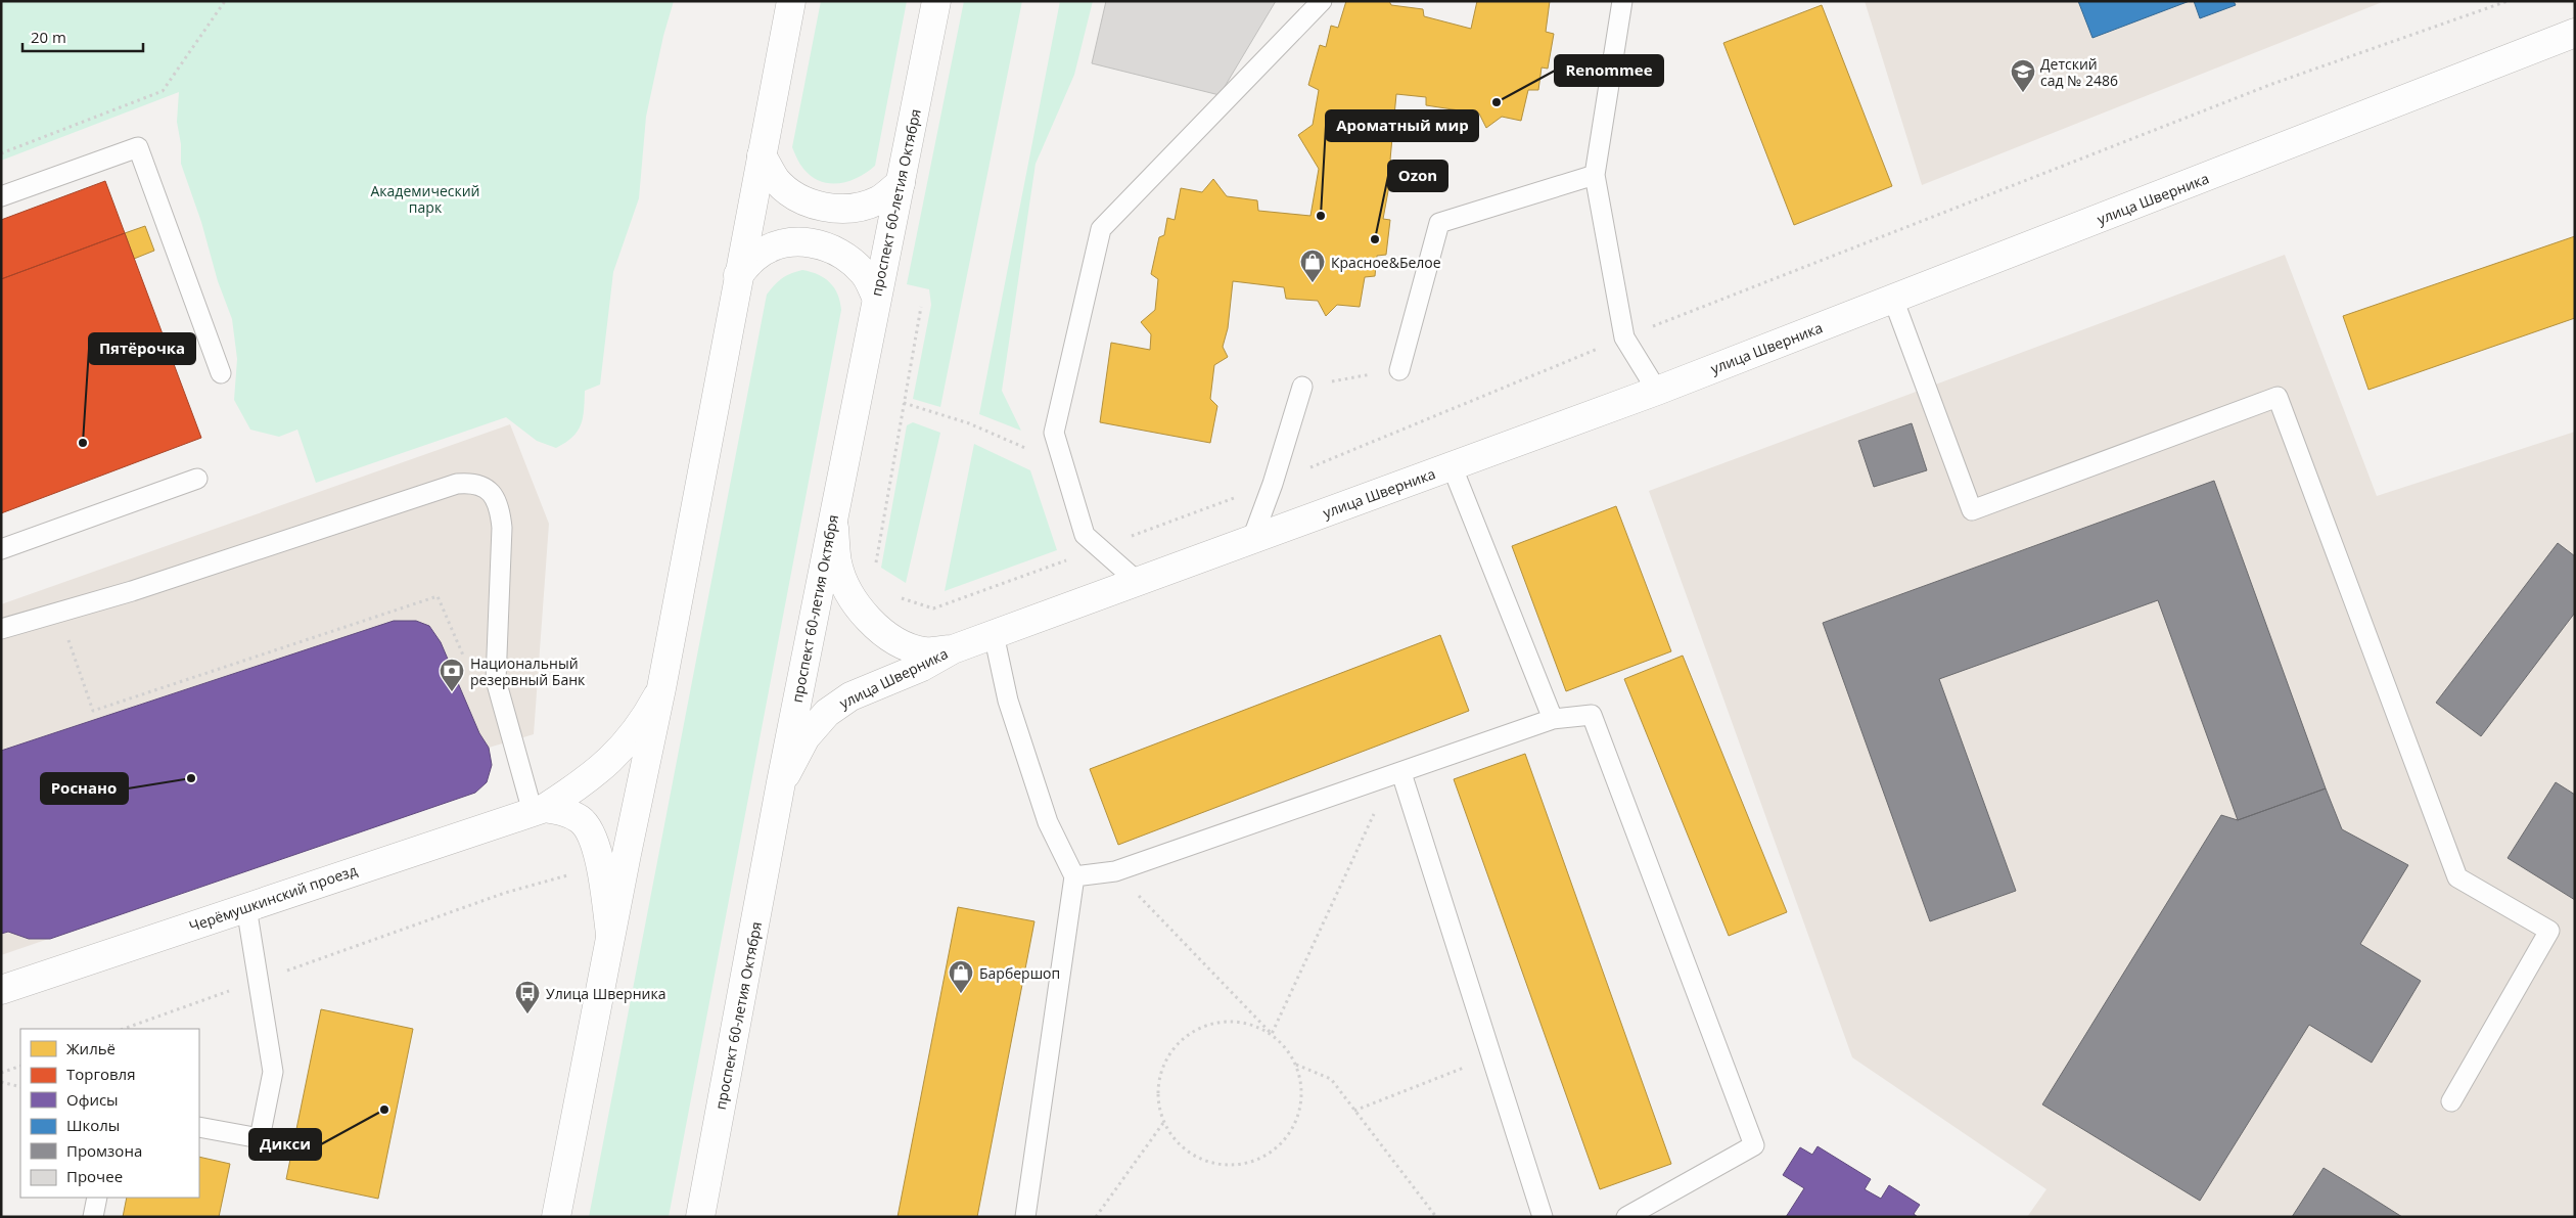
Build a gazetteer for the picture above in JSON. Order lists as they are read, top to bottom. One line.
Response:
{"streets":{"street":["улица Шверника","проспект 60-летия Октября","Черёмушкинский проезд"]},"crossings":[["улица Шверника","проспект 60-летия Октября"]],"parks":["Академический парк"],"places":{"school or university":["Детский сад № 2486"],"other":["Renommee","Ароматный мир","Ozon","Пятёрочка","Роснано","Дикси"],"shop":["Красное&Белое","Барбершоп"],"bank":["Национальный резервный Банк"],"bus stop":["Улица Шверника"]},"legend":["Жильё","Торговля","Офисы","Школы","Промзона","Прочее"],"scale_bar":"20 m"}
